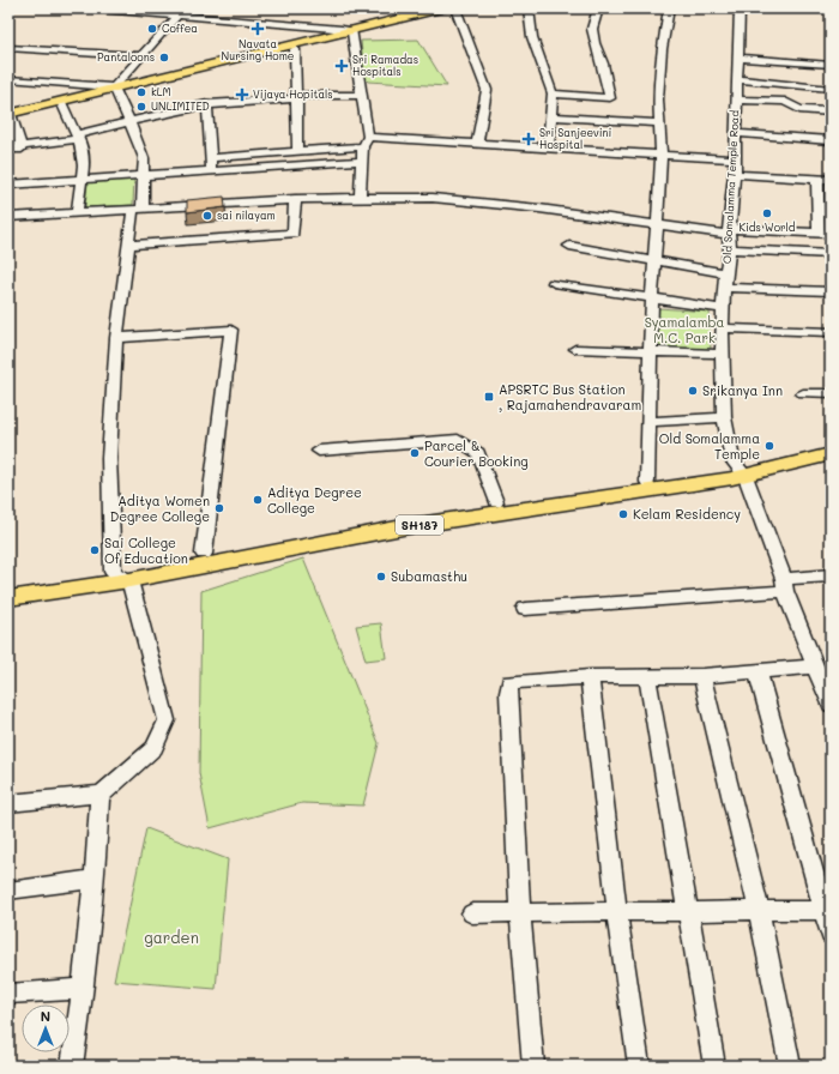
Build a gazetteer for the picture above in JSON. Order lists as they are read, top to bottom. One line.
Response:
{"streets":{"main road":["SH187"],"street":["Old Somalamma Temple Road"]},"crossings":[["Old Somalamma Temple Road","SH187"]],"parks":["Syamalamba M.C. Park","garden"],"places":{"other":["Coffea","Pantaloons","kLM","UNLIMITED","Kids World","sai nilayam","Srikanya Inn","Old Somalamma Temple","Parcel & Courier Booking","Aditya Degree College","Aditya Women Degree College","Kelam Residency","Sai College Of Education","Subamasthu"],"health":["Navata Nursing Home","Sri Ramadas Hospitals","Vijaya Hopitals","Sri Sanjeevini Hospital"],"transit":["APSRTC Bus Station , Rajamahendravaram"]},"north":"top"}
